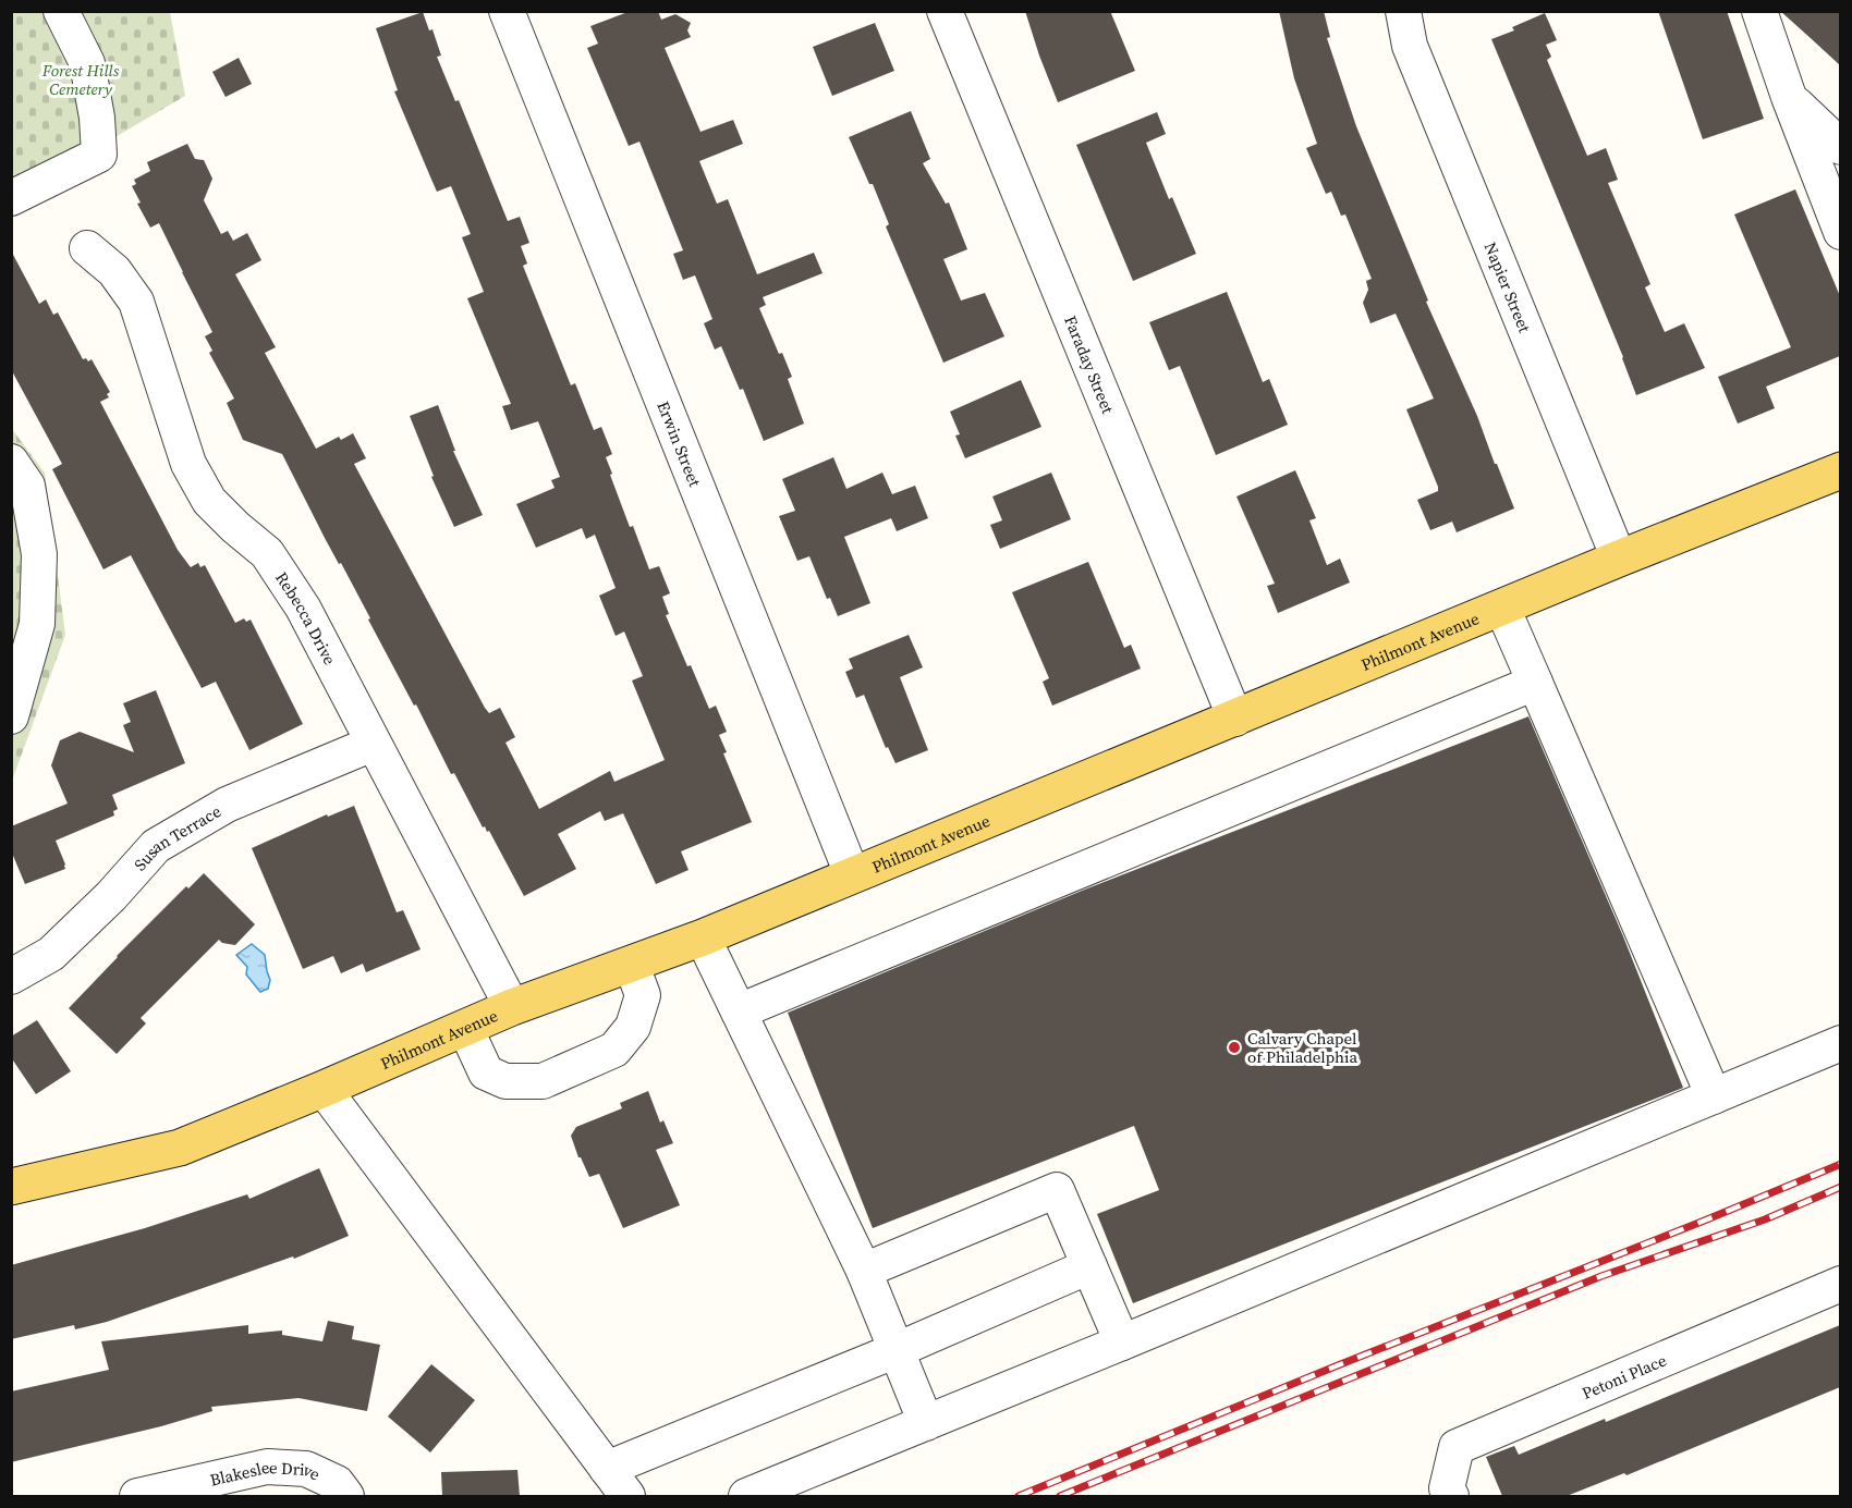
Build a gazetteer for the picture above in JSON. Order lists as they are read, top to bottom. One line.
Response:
{"streets":{"main road":["Philmont Avenue"],"street":["Napier Street","Faraday Street","Erwin Street","Rebecca Drive","Susan Terrace","Petoni Place","Blakeslee Drive"]},"crossings":[["Napier Street","Philmont Avenue"],["Faraday Street","Philmont Avenue"],["Erwin Street","Philmont Avenue"],["Rebecca Drive","Philmont Avenue"],["Rebecca Drive","Susan Terrace"]],"parks":["Forest Hills Cemetery"],"places":["Calvary Chapel of Philadelphia"]}
